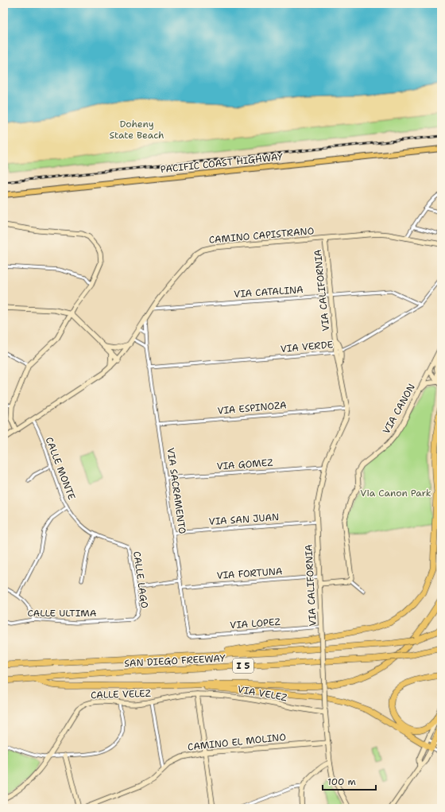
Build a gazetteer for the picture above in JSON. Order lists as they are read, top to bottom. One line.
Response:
{"streets":{"highway":["SAN DIEGO FREEWAY","I 5"],"main road":["PACIFIC COAST HIGHWAY"],"street":["CAMINO CAPISTRANO","VIA CALIFORNIA","VIA CATALINA","VIA VERDE","VIA ESPINOZA","VIA CANON","VIA GOMEZ","CALLE MONTE","VIA SACRAMENTO","VIA SAN JUAN","VIA FORTUNA","CALLE LAGO","CALLE ULTIMA","VIA LOPEZ","VIA VELEZ","CALLE VELEZ","CAMINO EL MOLINO"]},"crossings":[["CAMINO CAPISTRANO","VIA CALIFORNIA"],["CAMINO CAPISTRANO","VIA CATALINA"],["CAMINO CAPISTRANO","CALLE MONTE"],["CAMINO CAPISTRANO","VIA SACRAMENTO"],["VIA CALIFORNIA","VIA CATALINA"],["VIA CALIFORNIA","VIA VERDE"],["VIA CALIFORNIA","VIA ESPINOZA"],["VIA CALIFORNIA","VIA GOMEZ"],["VIA CALIFORNIA","VIA SAN JUAN"],["VIA CALIFORNIA","VIA FORTUNA"],["VIA CALIFORNIA","VIA LOPEZ"],["VIA CALIFORNIA","VIA VELEZ"],["VIA CALIFORNIA","CAMINO EL MOLINO"],["VIA CATALINA","VIA VERDE"],["VIA VERDE","VIA SACRAMENTO"],["VIA ESPINOZA","VIA SACRAMENTO"],["VIA GOMEZ","VIA SACRAMENTO"],["CALLE MONTE","CALLE LAGO"],["VIA SACRAMENTO","VIA SAN JUAN"],["VIA SACRAMENTO","VIA FORTUNA"],["VIA SACRAMENTO","VIA LOPEZ"],["CALLE LAGO","CALLE ULTIMA"],["VIA VELEZ","CALLE VELEZ"]],"parks":["Doheny State Beach","Via Canon Park"],"scale_bar":"100 m"}
